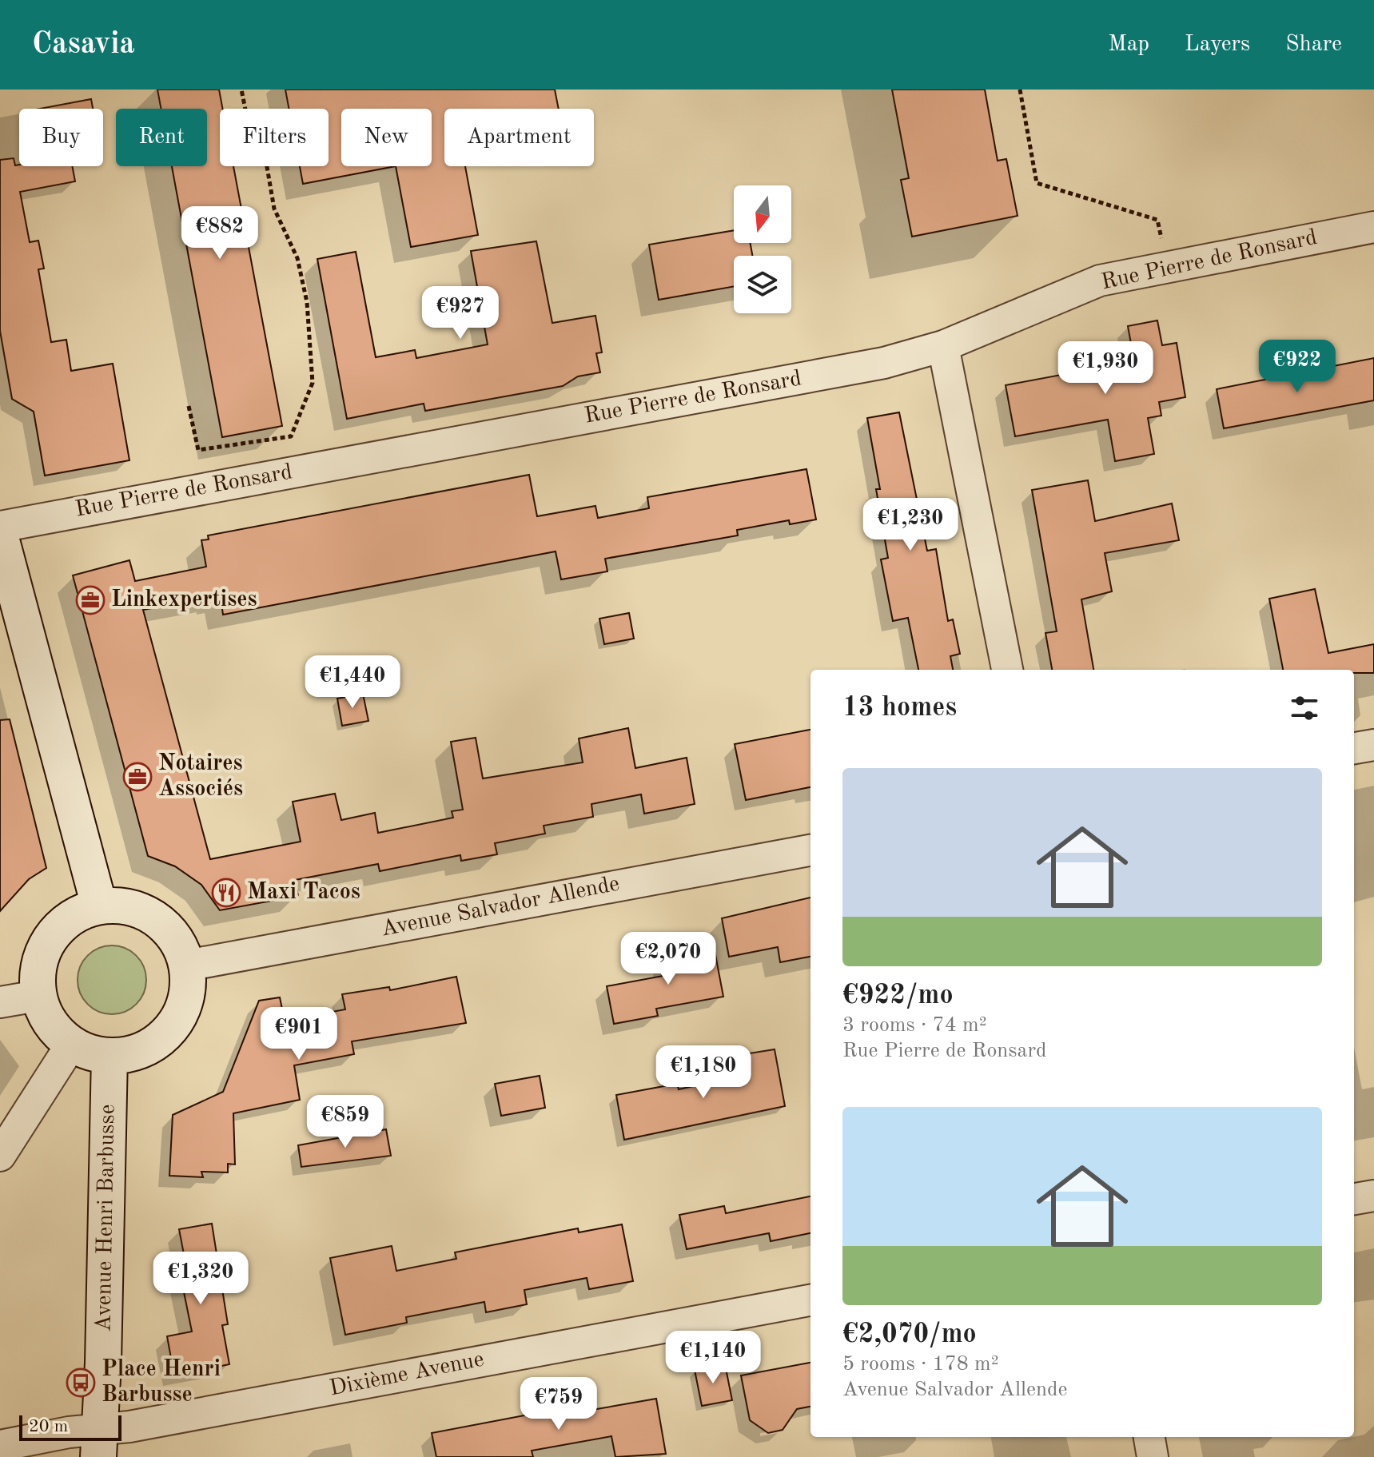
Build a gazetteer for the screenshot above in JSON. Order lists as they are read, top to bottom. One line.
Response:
{"streets":{"street":["Rue Pierre de Ronsard","Avenue Salvador Allende","Avenue Henri Barbusse","Dixième Avenue"]},"crossings":[["Avenue Salvador Allende","Avenue Henri Barbusse"],["Avenue Henri Barbusse","Dixième Avenue"]],"places":{"office":["Linkexpertises","Notaires Associés"],"restaurant":["Maxi Tacos"],"bus stop":["Place Henri Barbusse"]},"scale_bar":"20 m","north":"bottom","page":{"header":"Casavia","nav":["Map","Layers","Share"],"chip":["Buy","Rent","Filters","New","Apartment"],"price":["€882","€927","€922","€1,930","€1,230","€1,440","€2,070","€901","€1,180","€859","€1,320","€1,140","€759"],"heading":"13 homes","list":[{"name":"€922/mo","note":"3 rooms · 74 m² · Rue Pierre de Ronsard"},{"name":"€2,070/mo","note":"5 rooms · 178 m² · Avenue Salvador Allende"}],"scale":"20 m"}}
